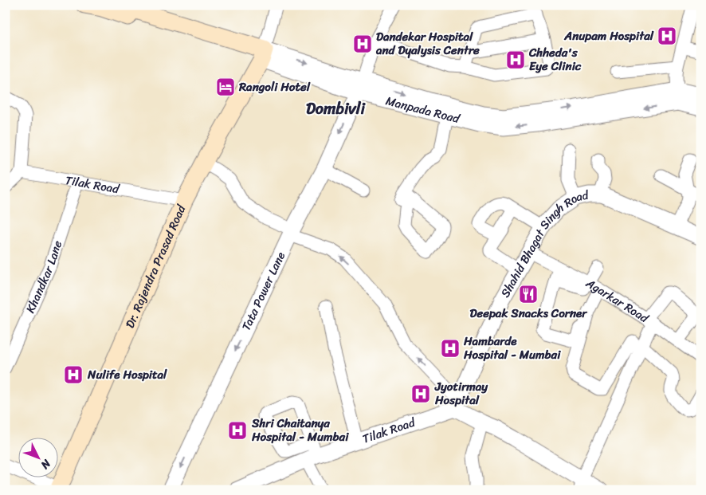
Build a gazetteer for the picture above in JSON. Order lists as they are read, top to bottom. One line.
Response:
{"streets":{"main road":["Manpada Road","Dr. Rajendra Prasad Road"],"street":["Tilak Road","Shahid Bhagat Singh Road","Khandkar Lane","Tata Power Lane","Agarkar Road"]},"crossings":[["Manpada Road","Dr. Rajendra Prasad Road"],["Manpada Road","Tata Power Lane"],["Tilak Road","Shahid Bhagat Singh Road"],["Tilak Road","Dr. Rajendra Prasad Road"],["Tilak Road","Khandkar Lane"],["Shahid Bhagat Singh Road","Agarkar Road"]],"one_way":["Tata Power Lane"],"districts":["Dombivli"],"places":{"hospital":["Anupam Hospital","Dandekar Hospital and Dyalysis Centre","Chheda's Eye Clinic","Hambarde Hospital - Mumbai","Nulife Hospital","Jyotirmay Hospital","Shri Chaitanya Hospital - Mumbai"],"hotel":["Rangoli Hotel"],"restaurant":["Deepak Snacks Corner"]},"north":"bottom right"}
